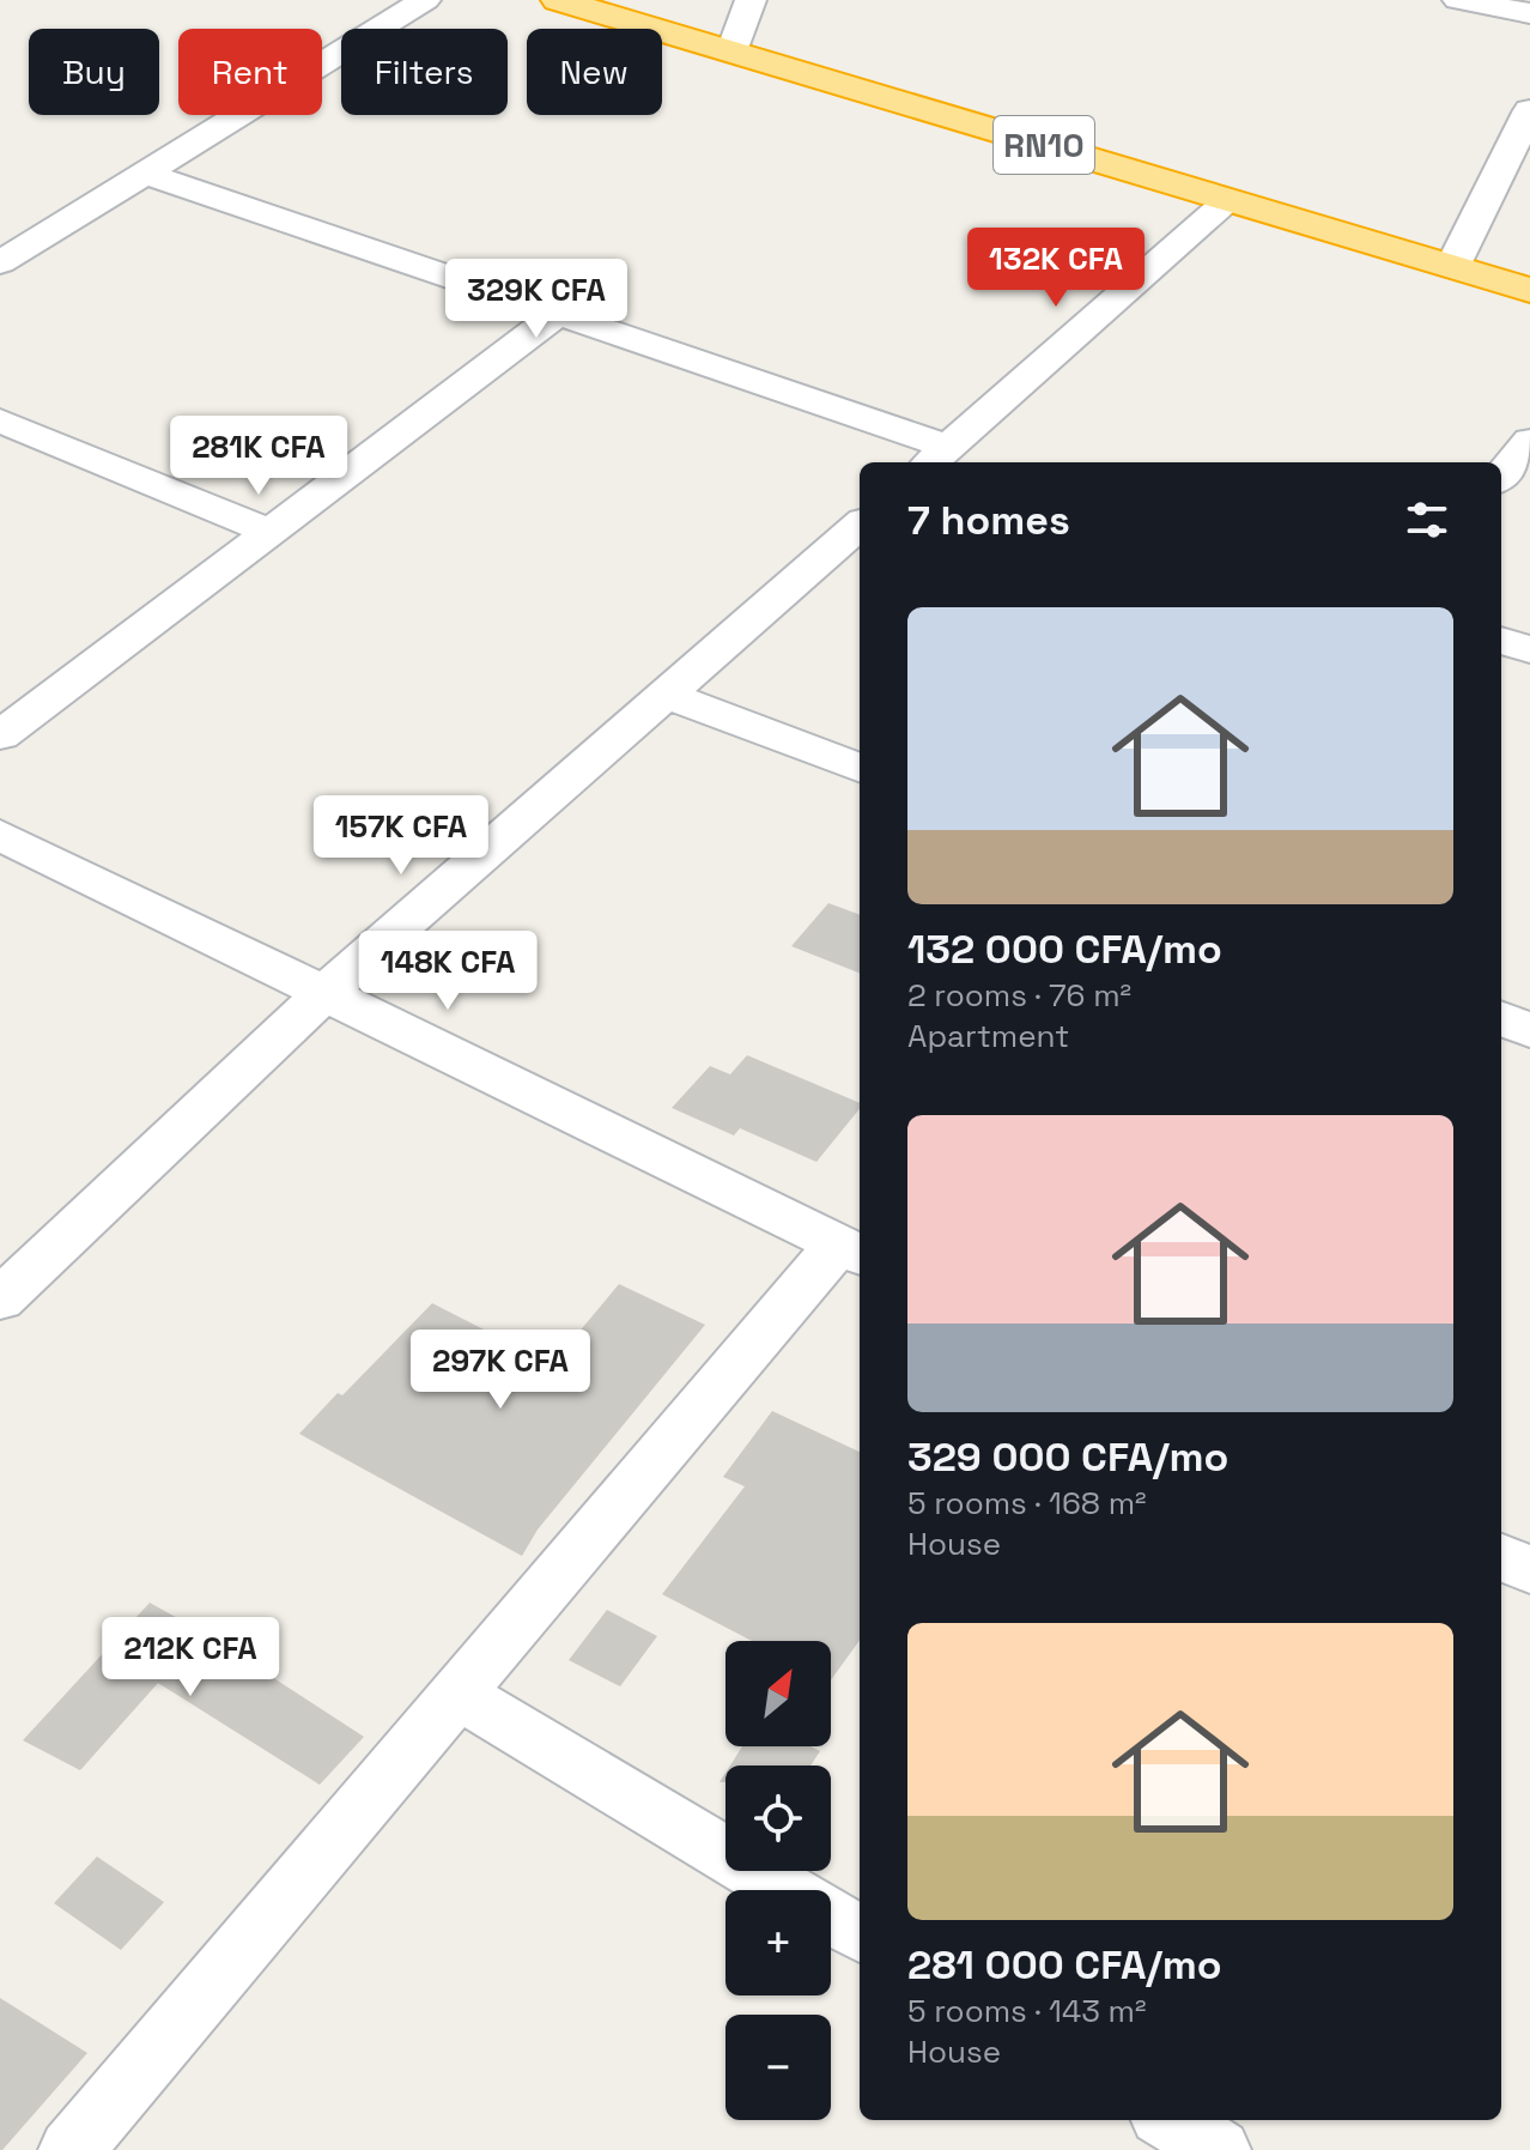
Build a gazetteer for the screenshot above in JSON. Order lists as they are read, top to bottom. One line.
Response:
{"streets":{"highway":["RN10"]},"north":"top right","page":{"chip":["Buy","Rent","Filters","New"],"price":["132K CFA","329K CFA","281K CFA","157K CFA","148K CFA","297K CFA","212K CFA"],"heading":"7 homes","list":[{"name":"132 000 CFA/mo","note":"2 rooms · 76 m² · Apartment"},{"name":"329 000 CFA/mo","note":"5 rooms · 168 m² · House"},{"name":"281 000 CFA/mo","note":"5 rooms · 143 m² · House"}],"map_buttons":["+","−"]}}
